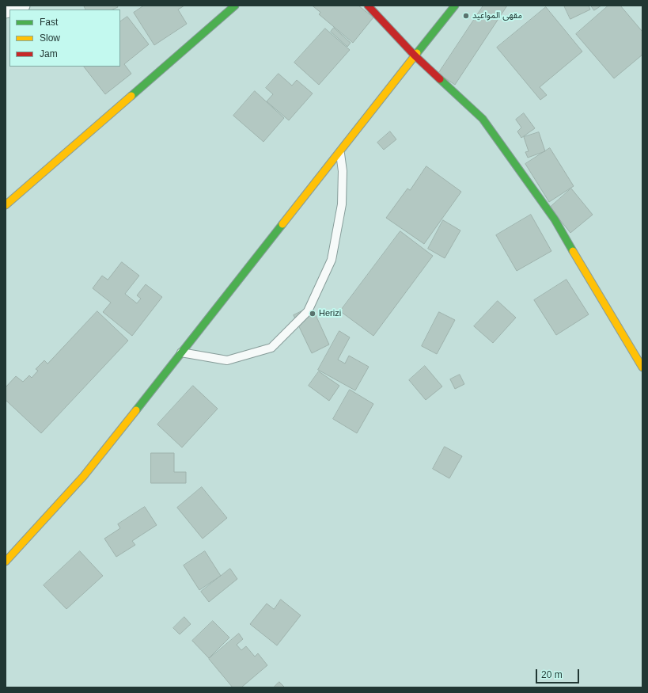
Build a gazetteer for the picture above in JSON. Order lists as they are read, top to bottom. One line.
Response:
{"places":["مقهى المواعيد","Herizi"],"legend":["Fast","Slow","Jam"],"scale_bar":"20 m"}
